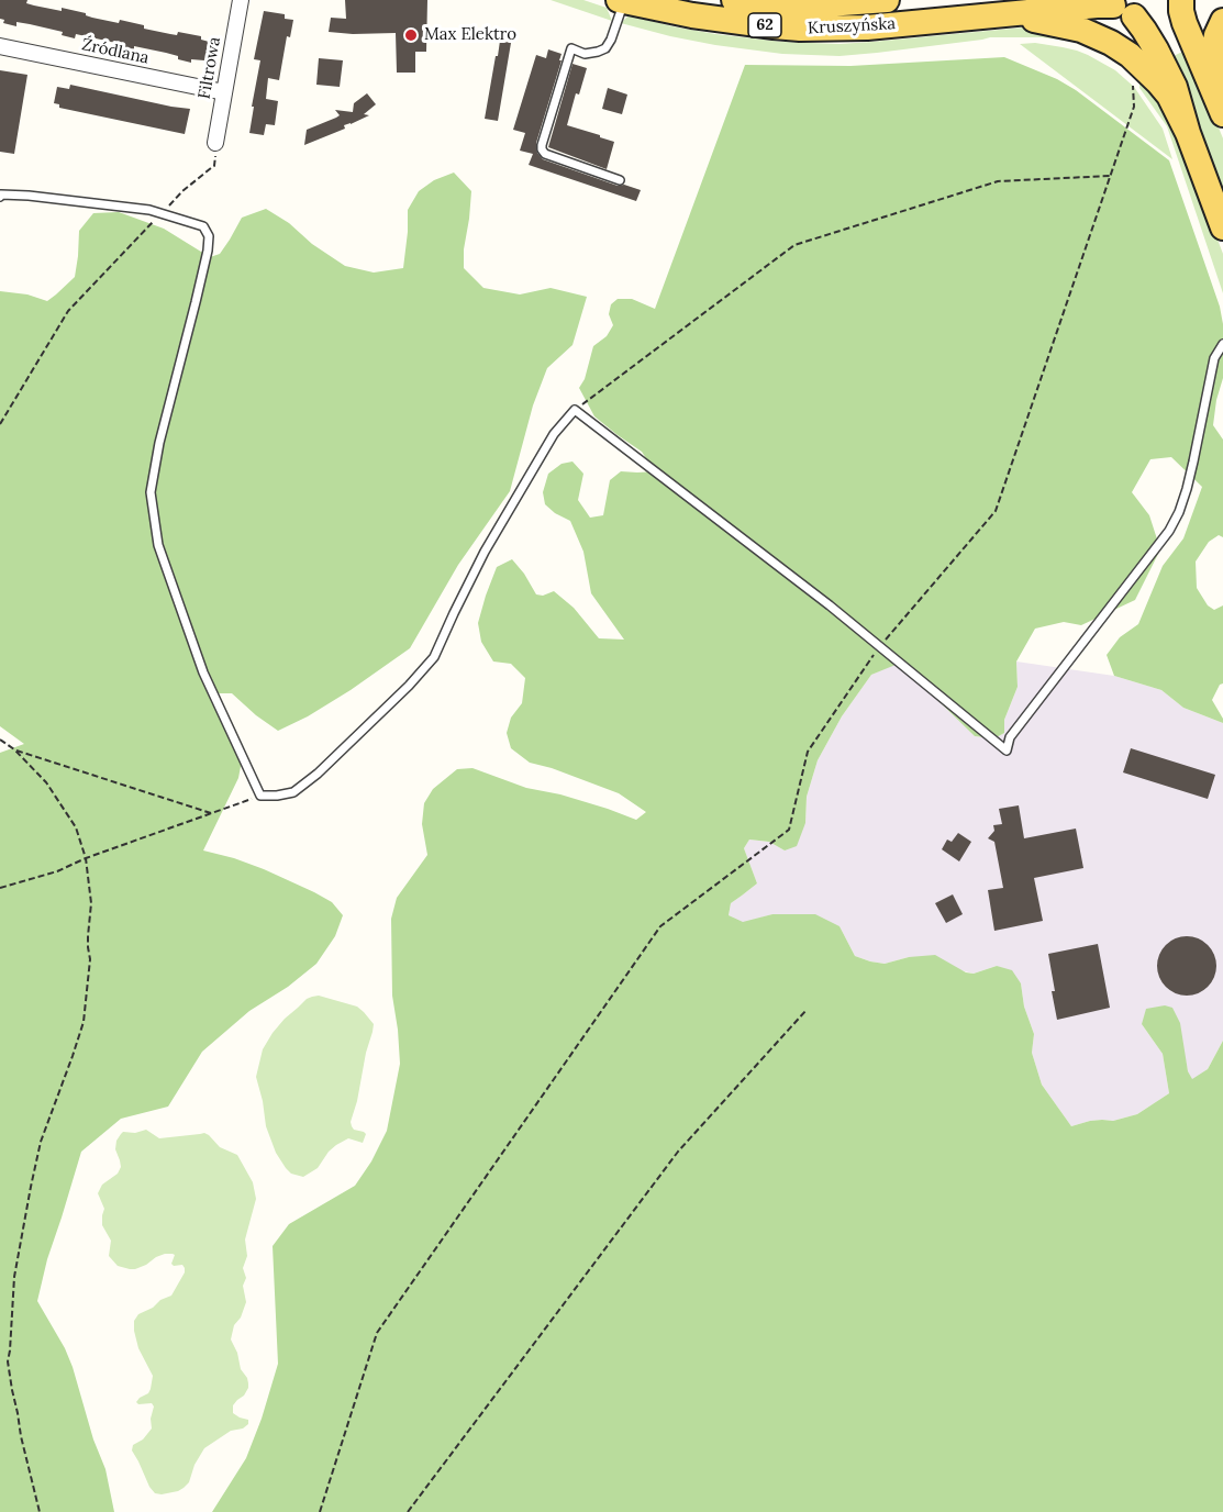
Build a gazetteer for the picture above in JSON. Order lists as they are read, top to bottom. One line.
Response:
{"streets":{"main road":["62","Kruszyńska"],"street":["Źródlana","Filtrowa"]},"crossings":[["62","Kruszyńska"],["Źródlana","Filtrowa"]],"places":["Max Elektro"]}
